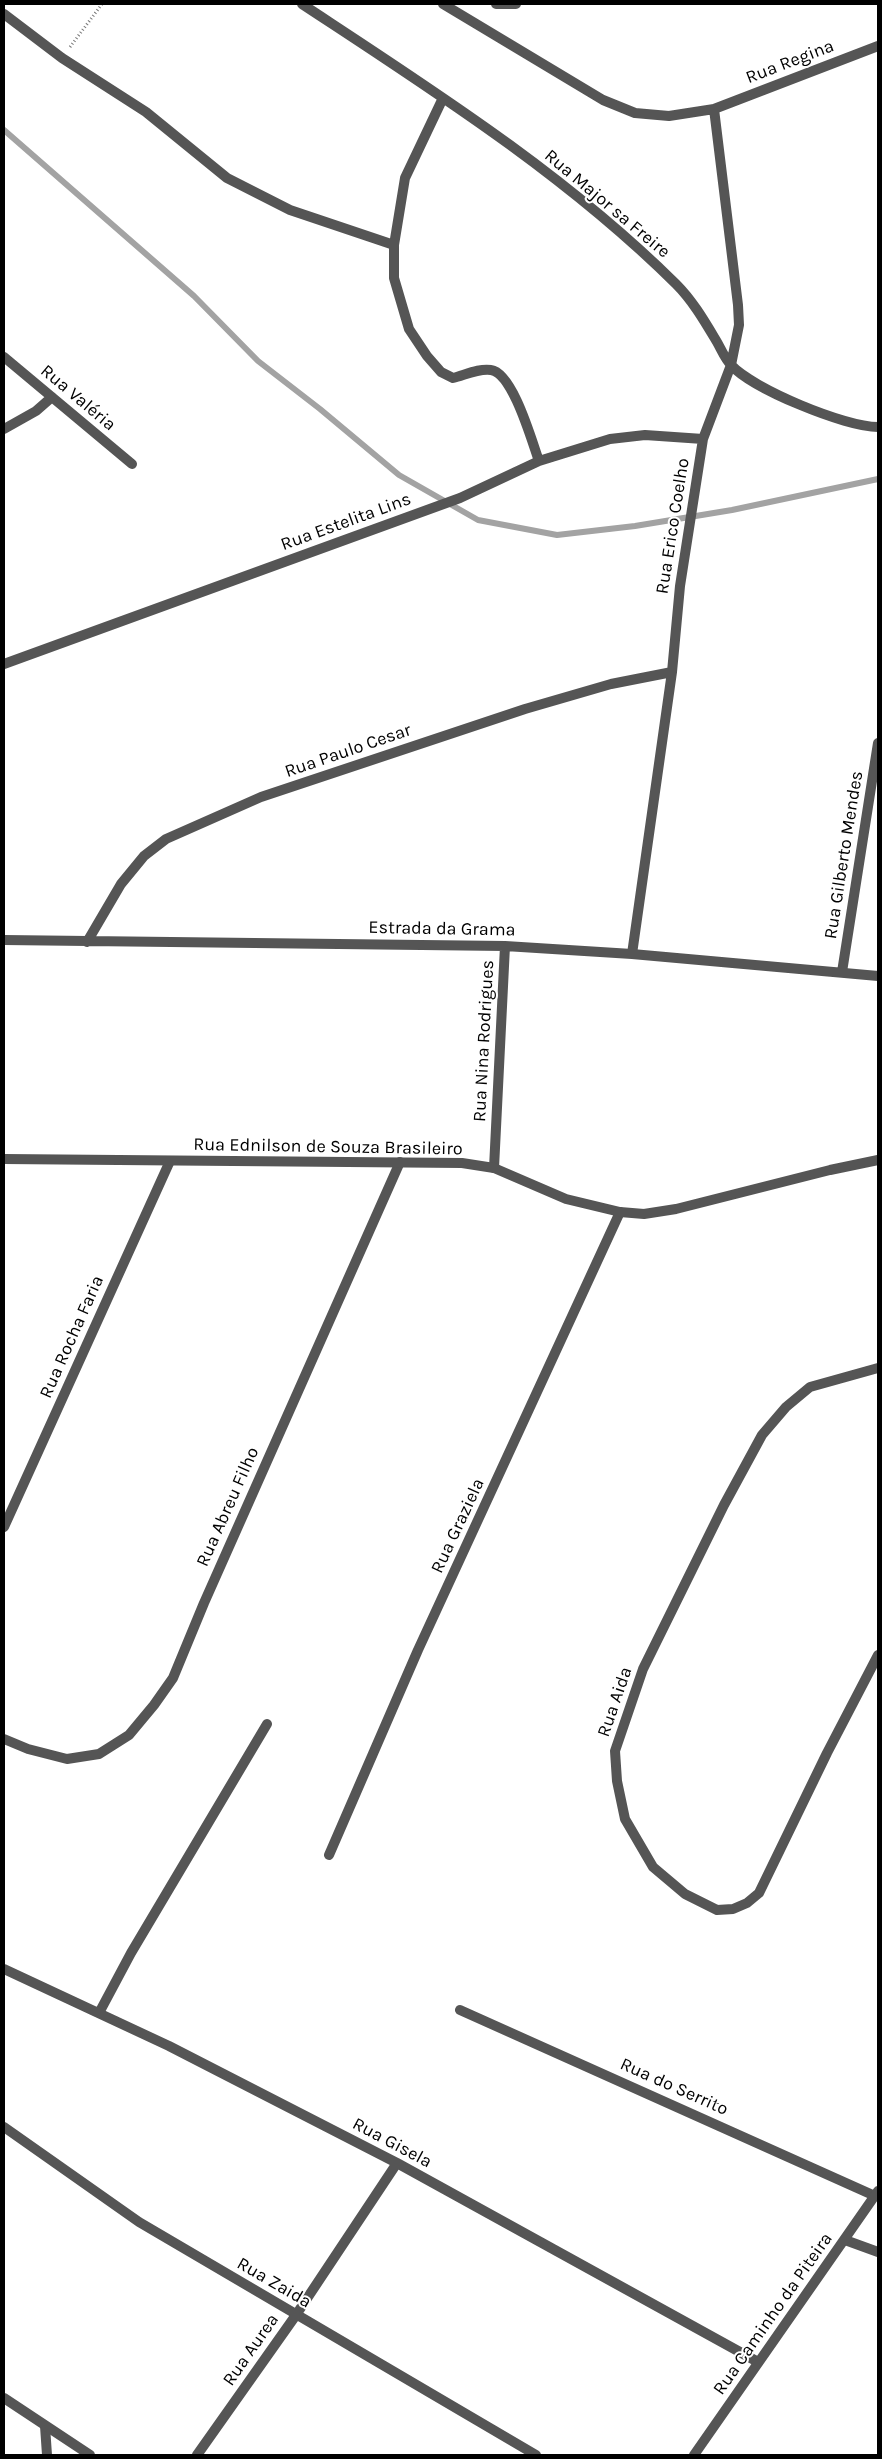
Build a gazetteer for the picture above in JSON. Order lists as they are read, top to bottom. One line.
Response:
{"streets":{"street":["Rua Regina","Rua Major sa Freire","Rua Valéria","Rua Estelita Lins","Rua Erico Coelho","Rua Paulo Cesar","Rua Gilberto Mendes","Estrada da Grama","Rua Nina Rodrigues","Rua Ednilson de Souza Brasileiro","Rua Rocha Faria","Rua Abreu Filho","Rua Graziela","Rua Aida","Rua do Serrito","Rua Gisela","Rua Zaida","Rua Caminho da Piteira","Rua Aurea"]},"crossings":[["Rua Regina","Rua Erico Coelho"],["Rua Major sa Freire","Rua Erico Coelho"],["Rua Estelita Lins","Rua Erico Coelho"],["Rua Erico Coelho","Rua Paulo Cesar"],["Rua Erico Coelho","Estrada da Grama"],["Rua Paulo Cesar","Estrada da Grama"],["Rua Gilberto Mendes","Estrada da Grama"],["Estrada da Grama","Rua Nina Rodrigues"],["Rua Nina Rodrigues","Rua Ednilson de Souza Brasileiro"],["Rua Ednilson de Souza Brasileiro","Rua Rocha Faria"],["Rua Ednilson de Souza Brasileiro","Rua Abreu Filho"],["Rua Ednilson de Souza Brasileiro","Rua Graziela"],["Rua do Serrito","Rua Caminho da Piteira"],["Rua Gisela","Rua Caminho da Piteira"],["Rua Gisela","Rua Aurea"],["Rua Zaida","Rua Aurea"]]}
